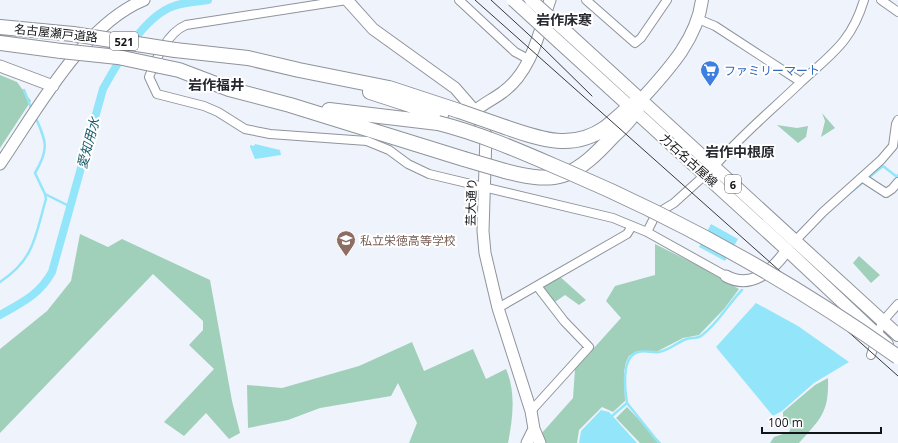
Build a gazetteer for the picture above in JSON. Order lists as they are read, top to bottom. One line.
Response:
{"streets":{"highway":["名古屋瀬戸道路","521"],"main road":["力石名古屋線","6"],"street":["芸大通り"]},"districts":["岩作床寒","岩作福井","岩作中根原"],"water":["愛知用水"],"places":{"supermarket":["ファミリーマート"],"school or university":["私立栄徳高等学校"]},"scale_bar":"100 m"}
